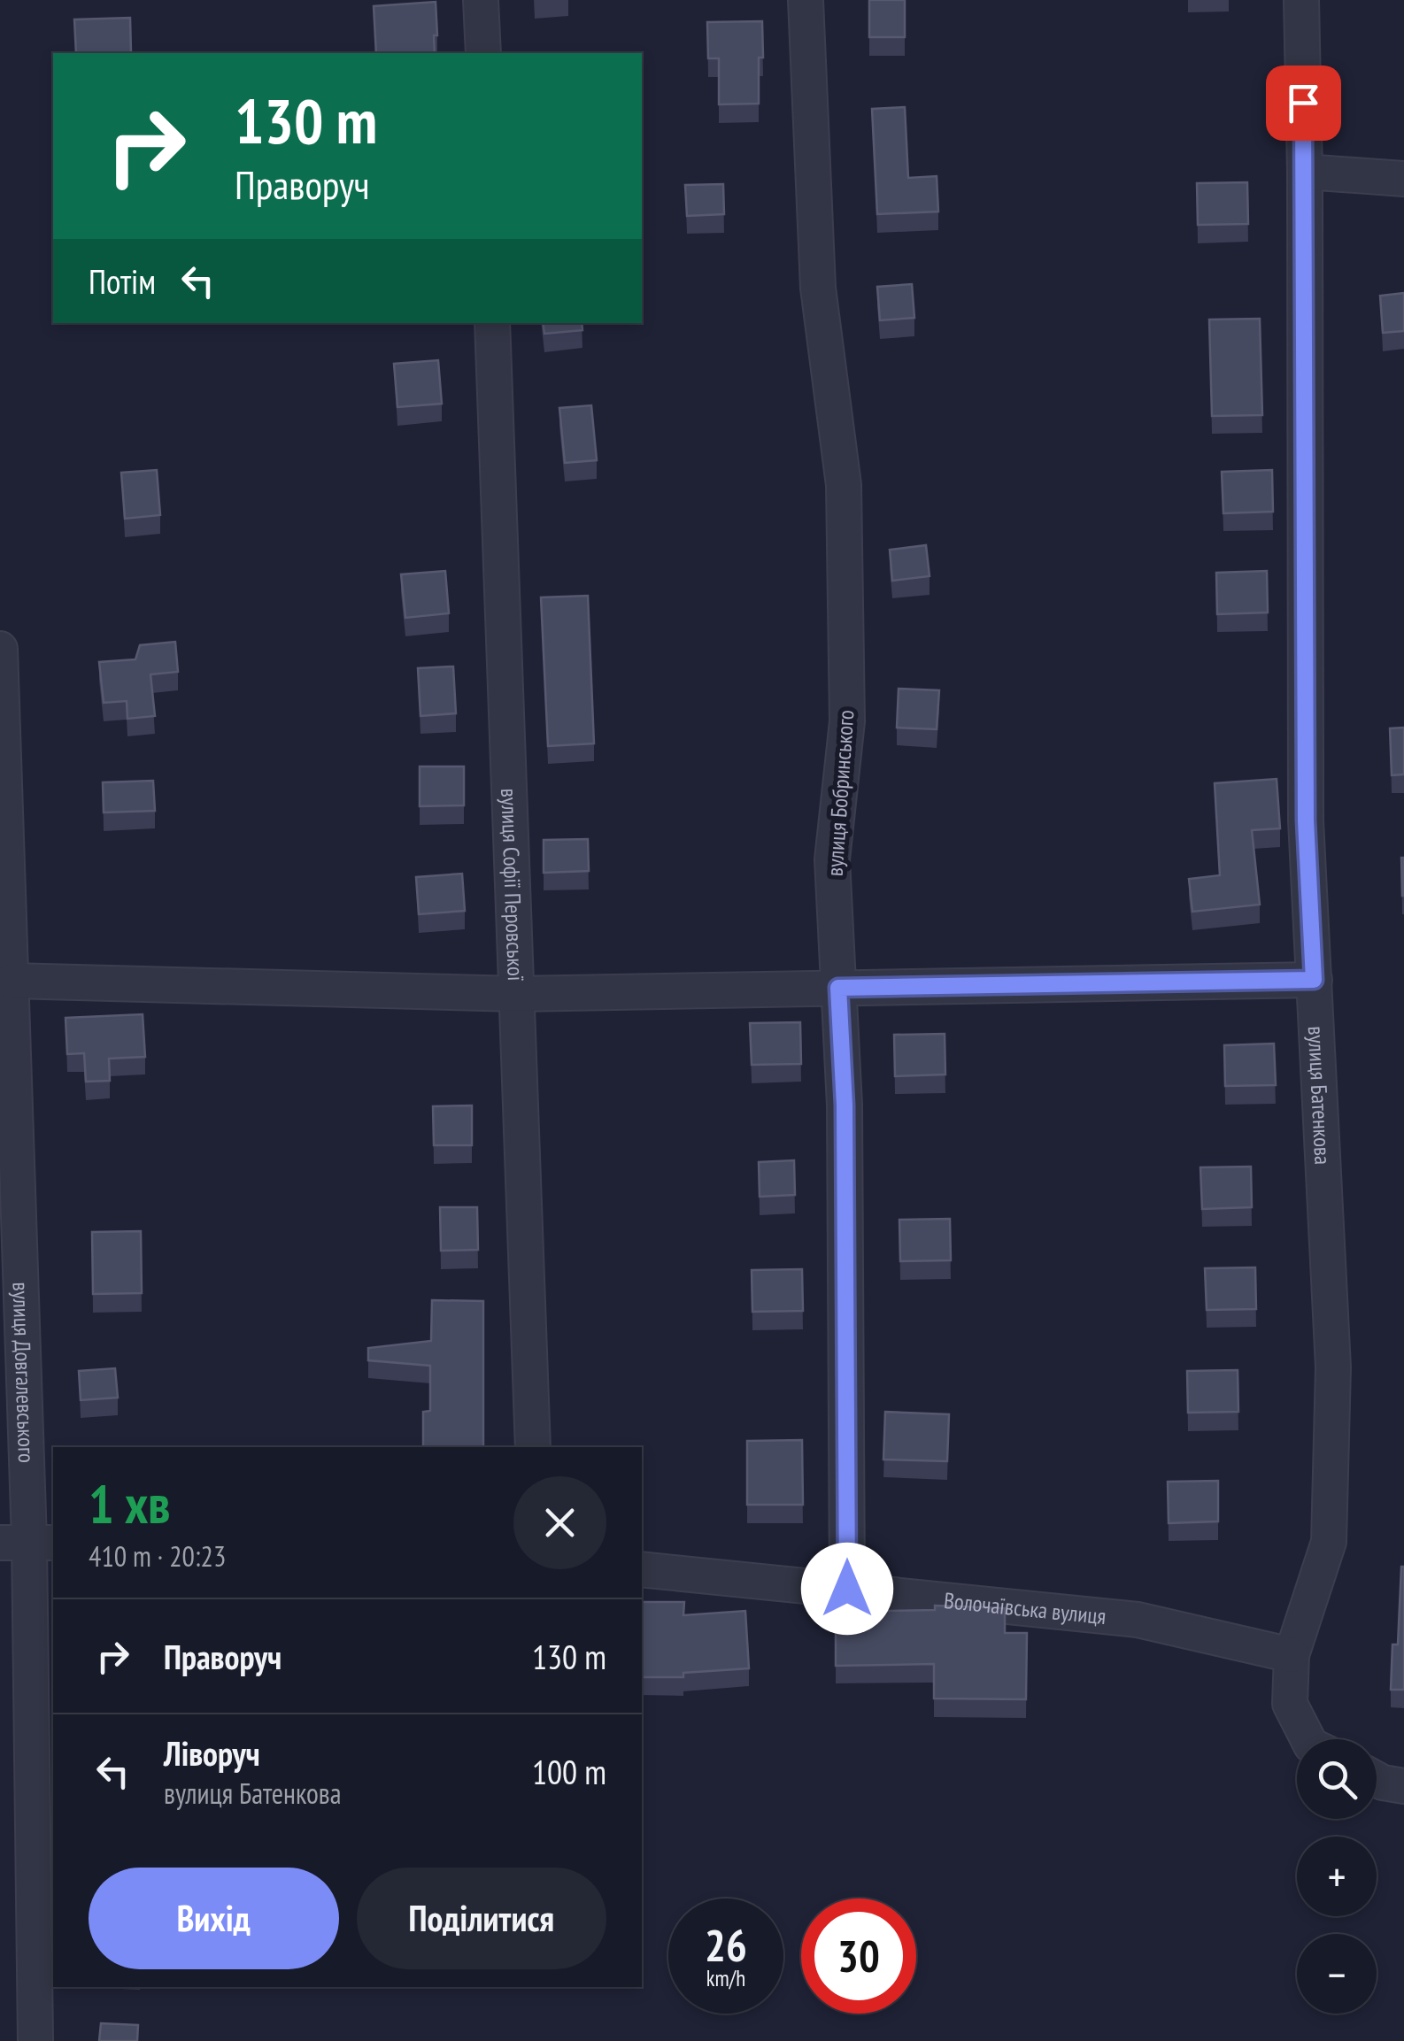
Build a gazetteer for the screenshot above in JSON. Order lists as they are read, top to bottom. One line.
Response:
{"streets":{"street":["вулиця Бобринського","вулиця Софії Перовської","вулиця Батенкова","вулиця Довгалевського","Волочаївська вулиця"]},"crossings":[["вулиця Бобринського","Волочаївська вулиця"],["вулиця Батенкова","Волочаївська вулиця"]],"page":{"turn":["130 m","Праворуч"],"then":"Потім","heading":["1 хв","410 m · 20:23"],"list":[{"name":"Праворуч","value":"130 m"},{"name":"Ліворуч","note":"вулиця Батенкова","value":"100 m"}],"map_buttons":["+","−"],"buttons":["Вихід","Поділитися"],"speed":"26 km/h","limit":"30"}}
